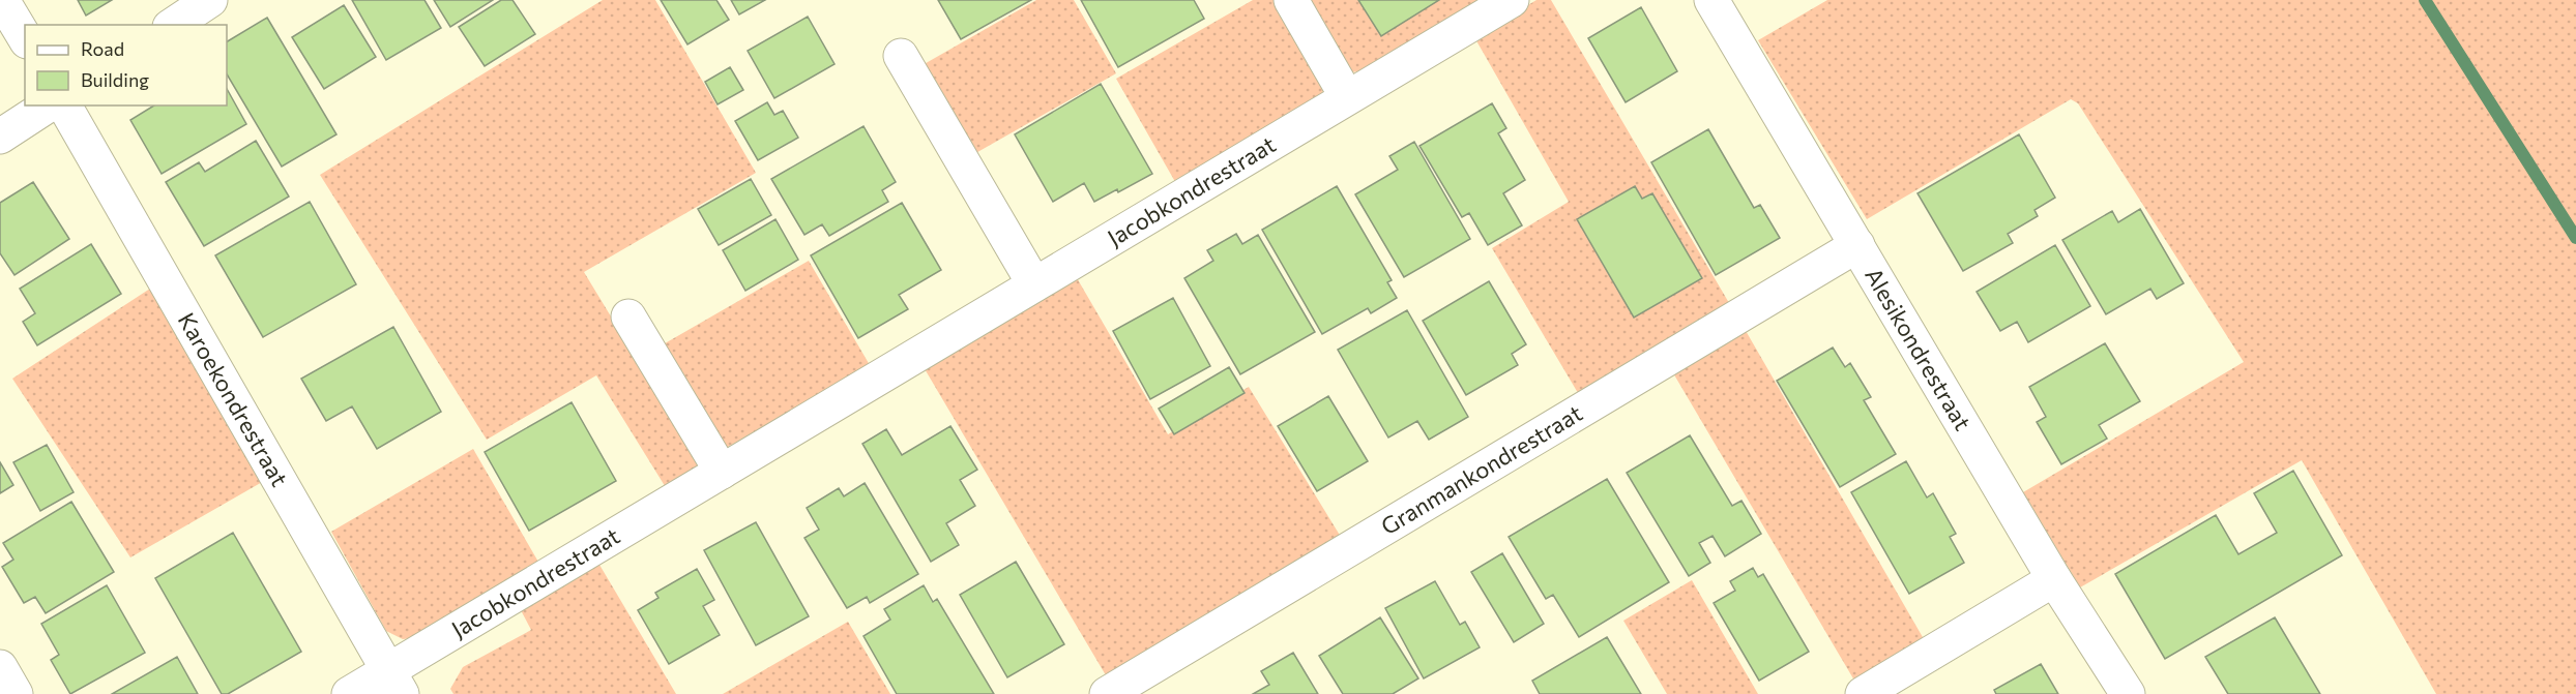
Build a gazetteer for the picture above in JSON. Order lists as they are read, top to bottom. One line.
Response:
{"streets":{"street":["Jacobkondrestraat","Alesikondrestraat","Karoekondrestraat","Granmankondrestraat"]},"crossings":[["Jacobkondrestraat","Karoekondrestraat"],["Alesikondrestraat","Granmankondrestraat"]],"legend":["Road","Building"]}
